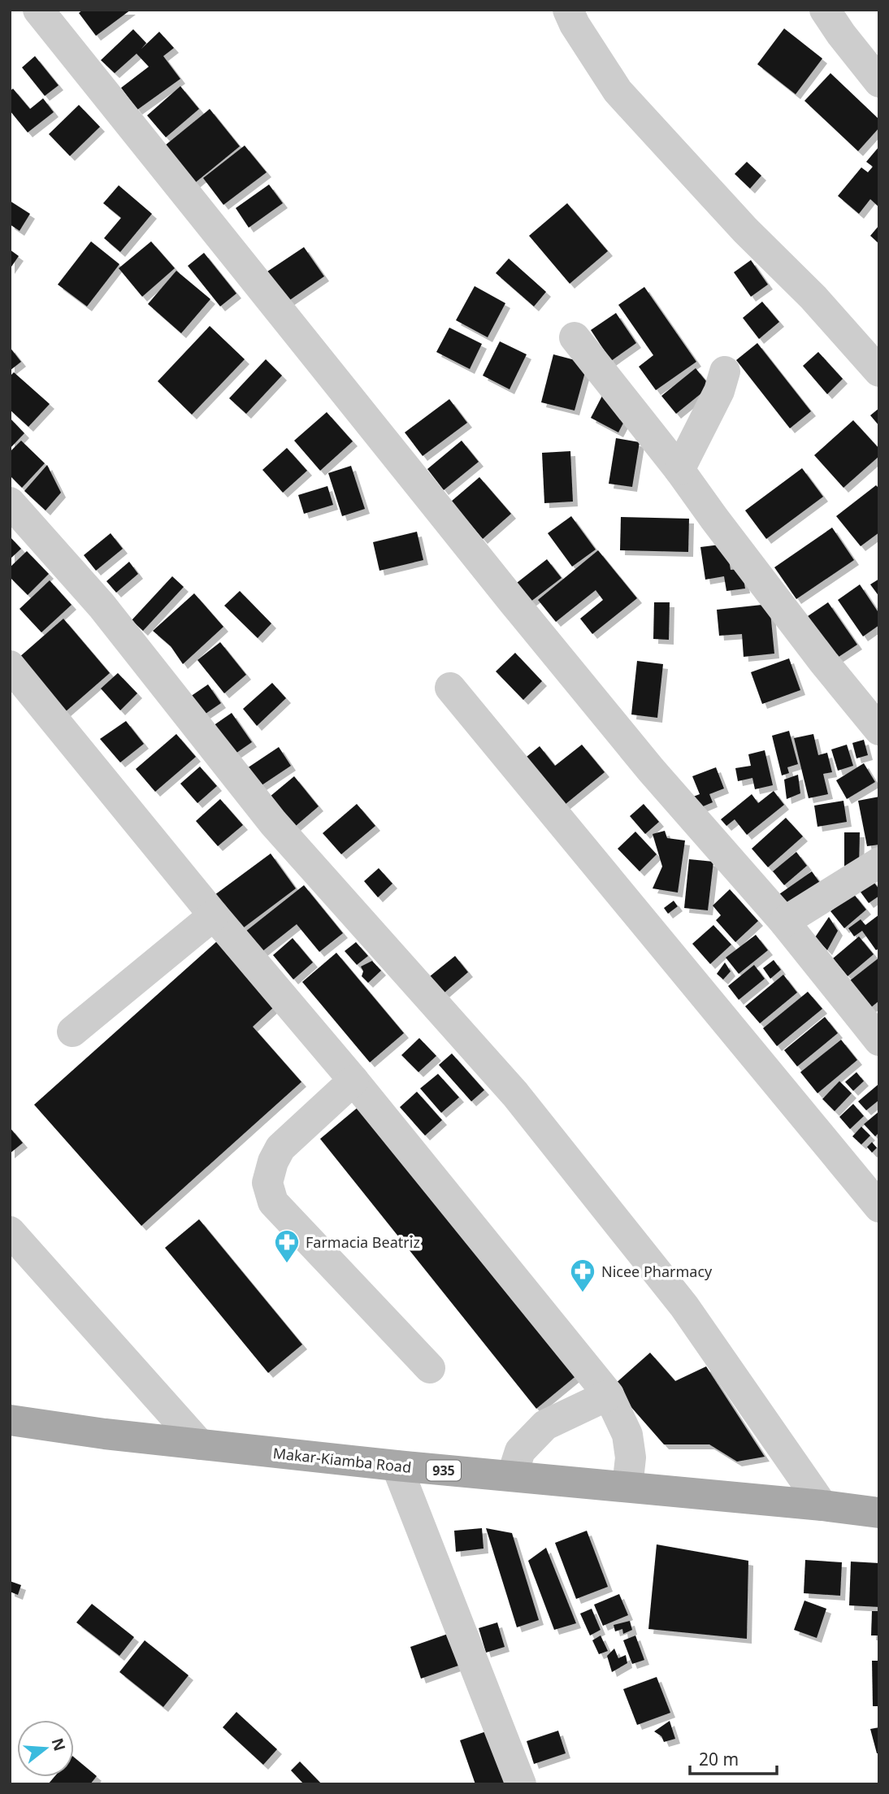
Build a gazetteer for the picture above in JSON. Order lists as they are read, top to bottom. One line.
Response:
{"streets":{"main road":["Makar-Kiamba Road","935"]},"places":{"pharmacy":["Farmacia Beatriz","Nicee Pharmacy"]},"scale_bar":"20 m","north":"right"}
